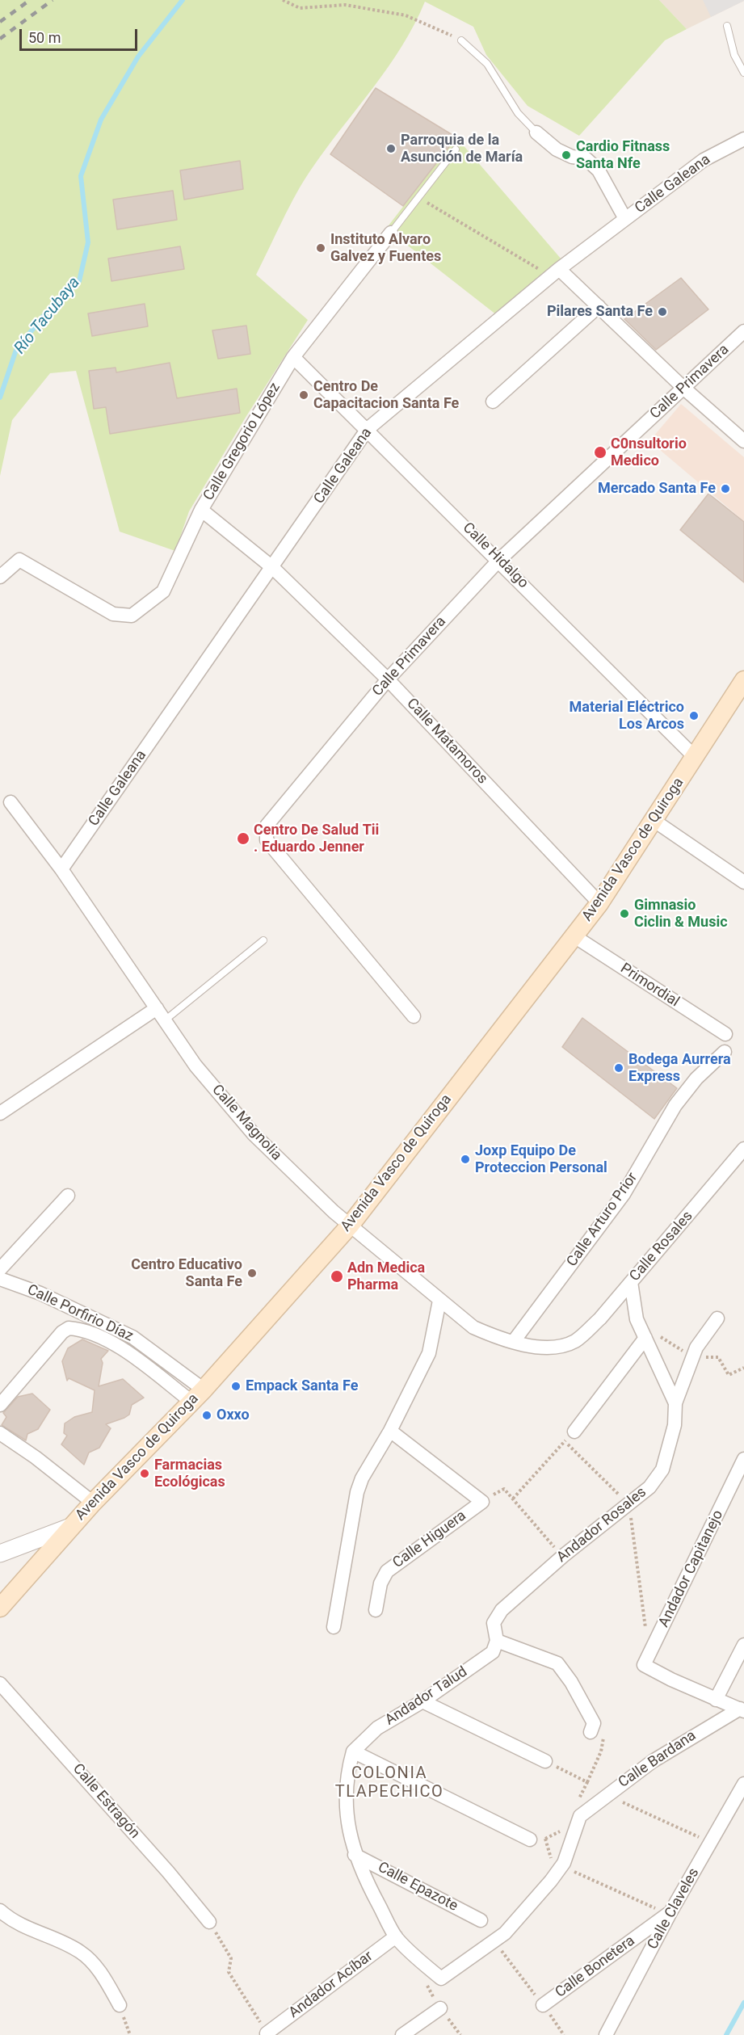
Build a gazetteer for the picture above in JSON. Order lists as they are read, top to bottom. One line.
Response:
{"streets":{"main road":["Avenida Vasco de Quiroga"],"street":["Calle Galeana","Calle Primavera","Calle Gregorio López","Calle Hidalgo","Calle Matamoros","Primordial","Calle Magnolia","Calle Arturo Prior","Calle Rosales","Calle Porfirio Díaz","Andador Rosales","Calle Higuera","Andador Capitanejo","Andador Talud","Calle Bardana","Calle Estragón","Calle Epazote","Calle Claveles","Calle Bonetera","Andador Acíbar"]},"crossings":[["Calle Galeana","Calle Hidalgo"],["Calle Galeana","Calle Matamoros"],["Calle Galeana","Calle Magnolia"],["Calle Primavera","Calle Hidalgo"],["Calle Primavera","Calle Matamoros"],["Calle Gregorio López","Calle Hidalgo"],["Calle Gregorio López","Calle Matamoros"],["Calle Hidalgo","Avenida Vasco de Quiroga"],["Calle Matamoros","Avenida Vasco de Quiroga"],["Avenida Vasco de Quiroga","Primordial"],["Avenida Vasco de Quiroga","Calle Magnolia"],["Avenida Vasco de Quiroga","Calle Porfirio Díaz"],["Calle Magnolia","Calle Arturo Prior"],["Calle Magnolia","Calle Rosales"],["Calle Rosales","Andador Rosales"],["Andador Rosales","Andador Talud"],["Andador Talud","Calle Epazote"],["Calle Epazote","Andador Acíbar"],["Calle Claveles","Calle Bonetera"]],"districts":["COLONIA TLAPECHICO"],"water":["Río Tacubaya"],"places":["Parroquia de la Asunción de María","Cardio Fitnass Santa Nfe","Instituto Alvaro Galvez y Fuentes","Pilares Santa Fe","Centro De Capacitacion Santa Fe","C0nsultorio Medico","Mercado Santa Fe","Material Eléctrico Los Arcos","Centro De Salud Tii . Eduardo Jenner","Gimnasio Ciclin & Music","Bodega Aurrera Express","Joxp Equipo De Proteccion Personal","Centro Educativo Santa Fe","Adn Medica Pharma","Empack Santa Fe","Oxxo","Farmacias Ecológicas"],"scale_bar":"50 m"}
